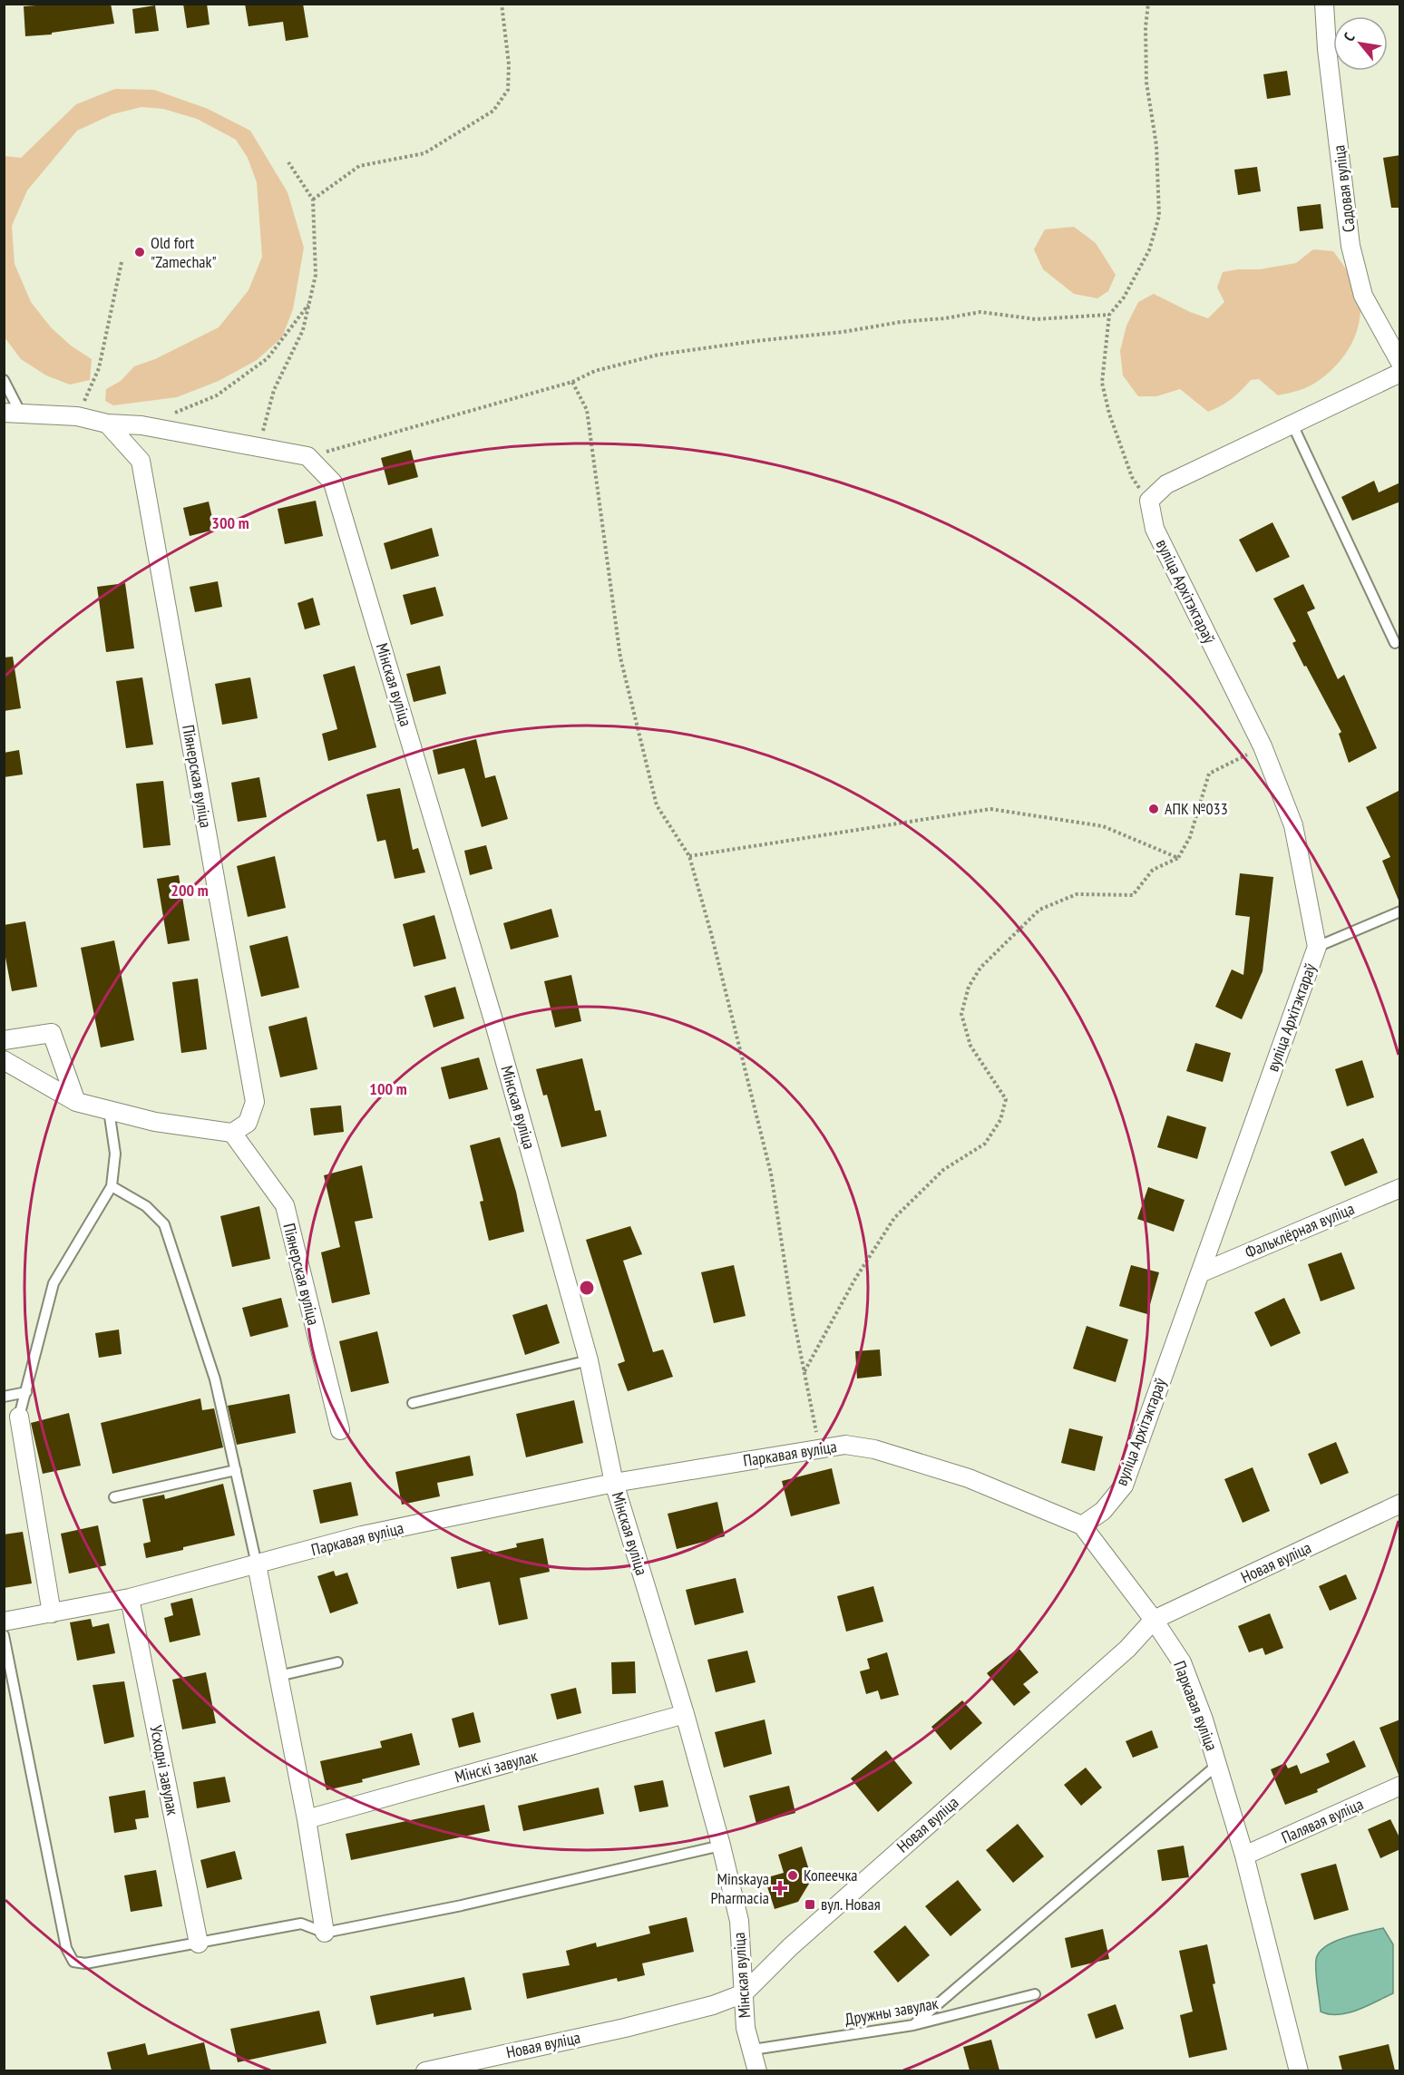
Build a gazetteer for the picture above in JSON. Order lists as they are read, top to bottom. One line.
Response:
{"streets":{"street":["Садовая вуліца","вуліца Архітэктараў","Мінская вуліца","Піянерская вуліца","Фальклёрная вуліца","Паркавая вуліца","Новая вуліца","Мінскі завулак","Усходні завулак","Палявая вуліца"],"lane":["Дружны завулак"]},"crossings":[["вуліца Архітэктараў","Фальклёрная вуліца"],["вуліца Архітэктараў","Паркавая вуліца"],["Мінская вуліца","Паркавая вуліца"],["Мінская вуліца","Новая вуліца"],["Мінская вуліца","Мінскі завулак"],["Мінская вуліца","Дружны завулак"],["Паркавая вуліца","Новая вуліца"],["Паркавая вуліца","Усходні завулак"],["Паркавая вуліца","Палявая вуліца"]],"places":{"other":["Old fort \"Zamechak\"","АПК №033","Копеечка"],"health":["Minskaya Pharmacia"],"transit":["вул. Новая"]},"north":"top left","rings":["300 m","200 m","100 m"]}
